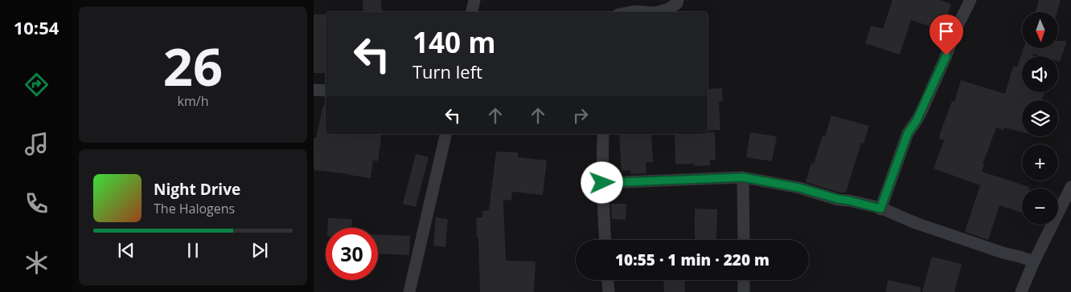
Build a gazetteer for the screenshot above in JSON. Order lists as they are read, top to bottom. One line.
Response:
{"north":"bottom","page":{"tabs":"10:54","tile":["26","km/h"],"map_buttons":["+","−"],"turn":["140 m","Turn left"],"song":["Night Drive","The Halogens"],"limit":"30","trip":"10:55 · 1 min · 220 m"}}
